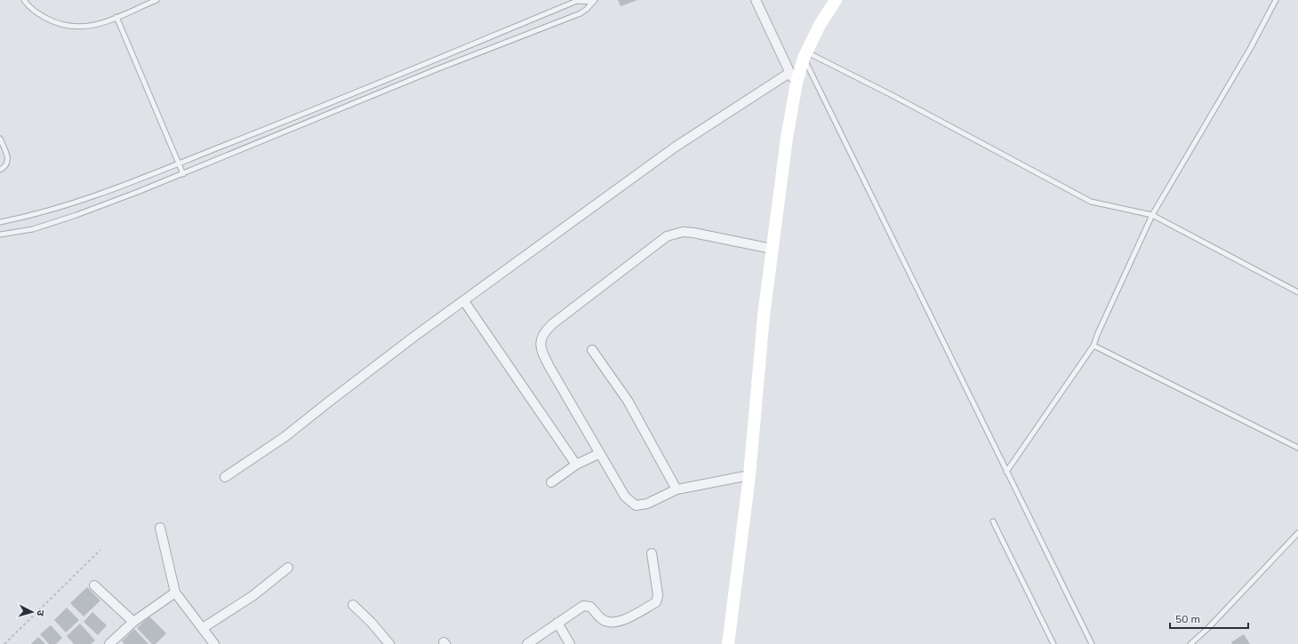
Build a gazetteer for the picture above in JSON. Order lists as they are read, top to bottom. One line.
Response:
{"scale_bar":"50 m","north":"right"}
